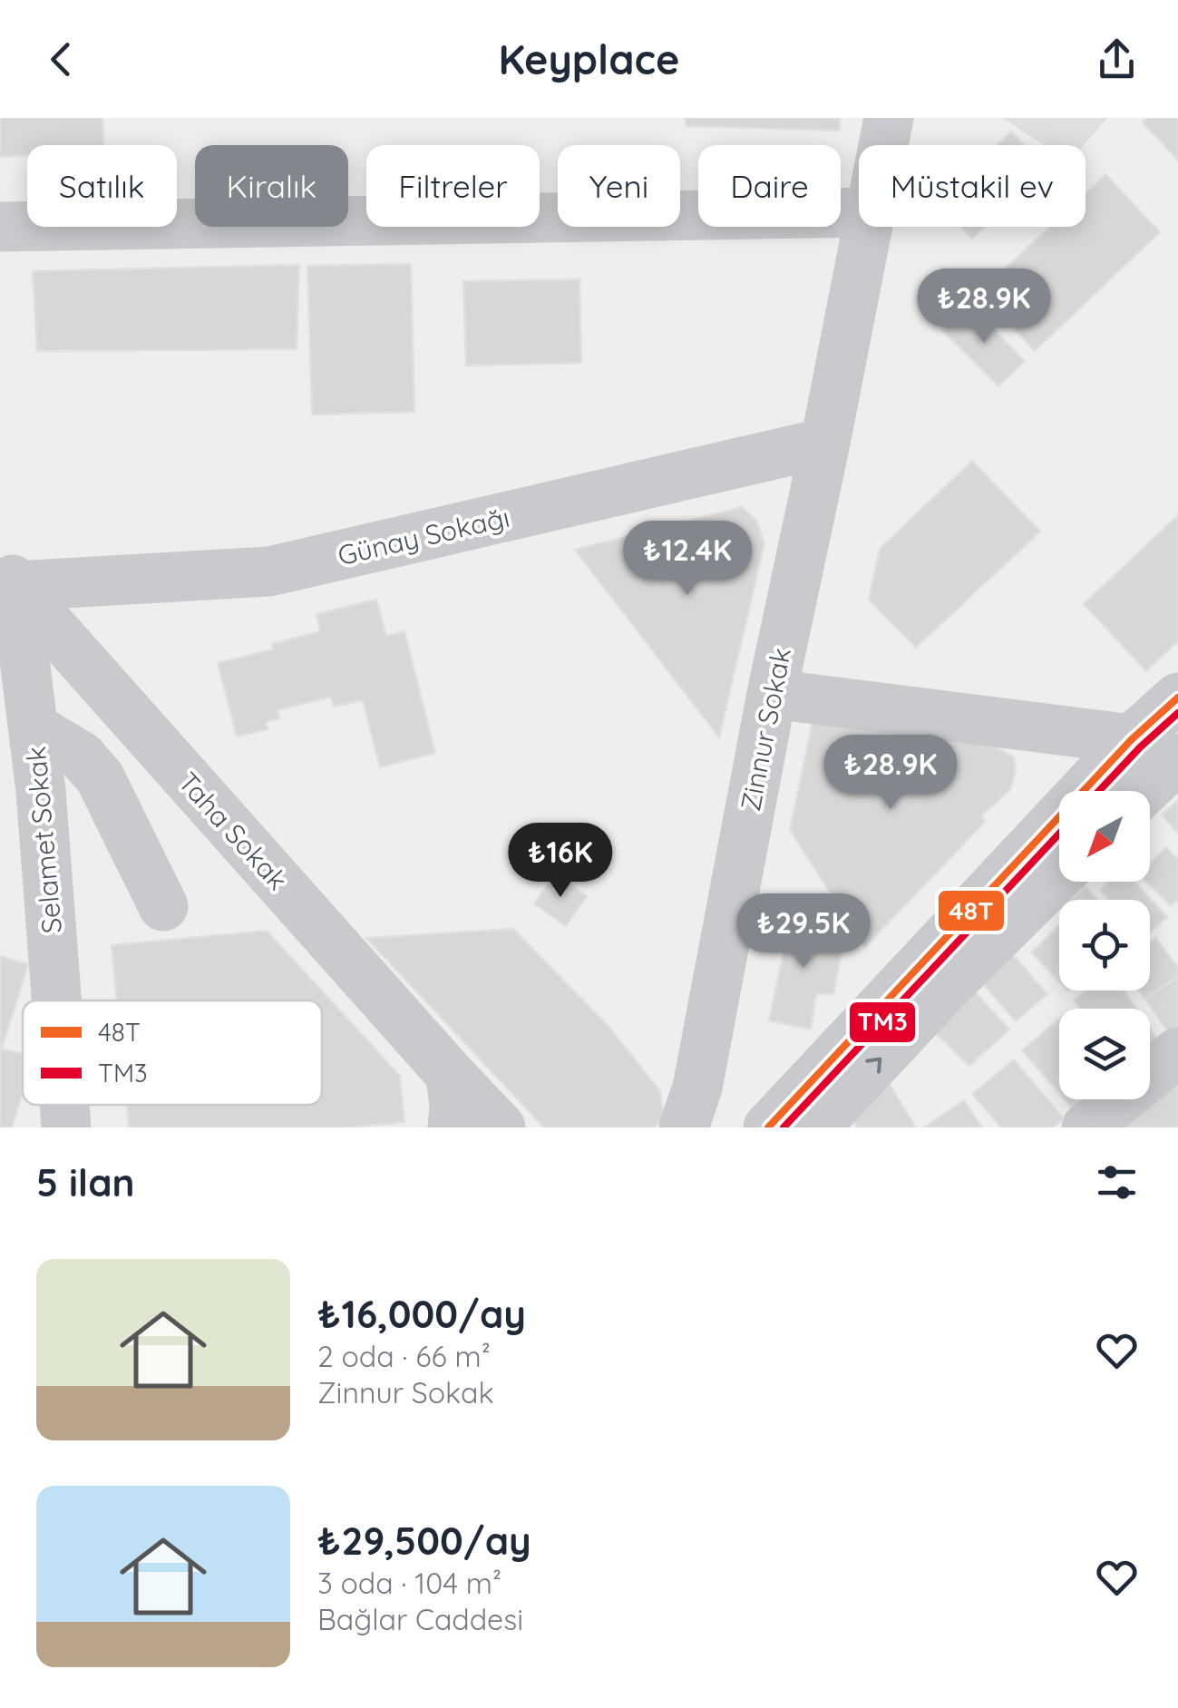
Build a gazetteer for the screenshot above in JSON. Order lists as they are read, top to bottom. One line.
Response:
{"streets":{"street":["Günay Sokağı","Zinnur Sokak","Taha Sokak","Selamet Sokak"]},"crossings":[["Günay Sokağı","Zinnur Sokak"],["Günay Sokağı","Taha Sokak"],["Günay Sokağı","Selamet Sokak"],["Taha Sokak","Selamet Sokak"]],"lines":["transit line 48T","transit line TM3"],"legend":["48T","TM3"],"north":"bottom left","page":{"header":"Keyplace","chip":["Satılık","Kiralık","Filtreler","Yeni","Daire","Müstakil ev"],"price":["₺28.9K","₺12.4K","₺28.9K","₺16K","₺29.5K"],"heading":"5 ilan","list":[{"name":"₺16,000/ay","note":"2 oda · 66 m² · Zinnur Sokak"},{"name":"₺29,500/ay","note":"3 oda · 104 m² · Bağlar Caddesi"}]}}
